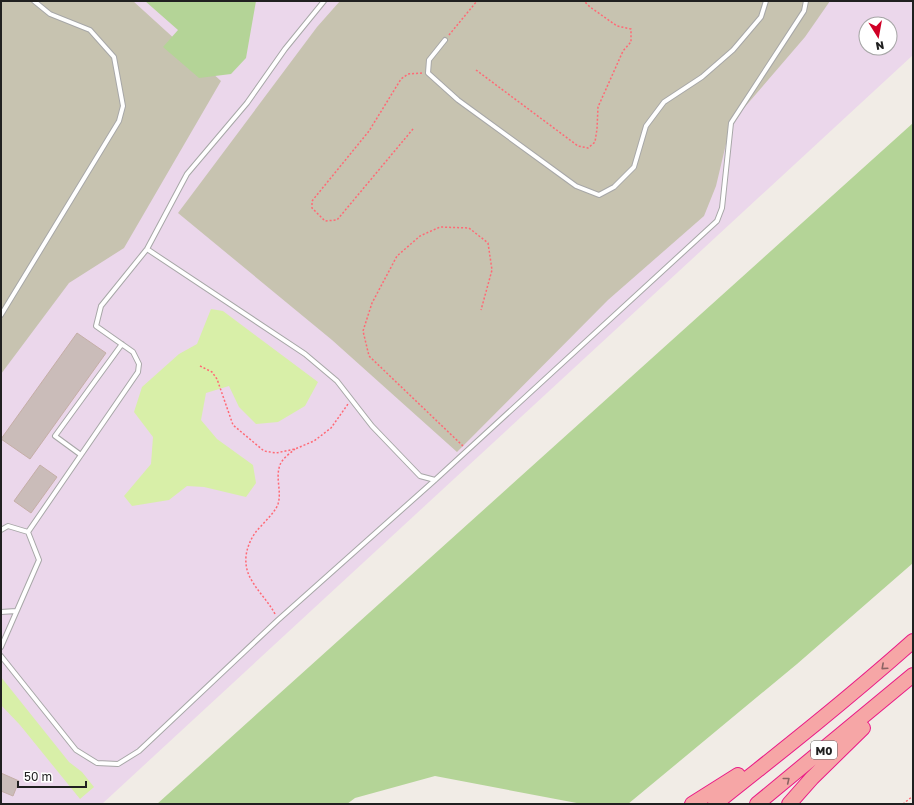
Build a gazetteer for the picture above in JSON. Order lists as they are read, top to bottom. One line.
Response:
{"streets":{"highway":["M0"]},"scale_bar":"50 m","north":"bottom"}
